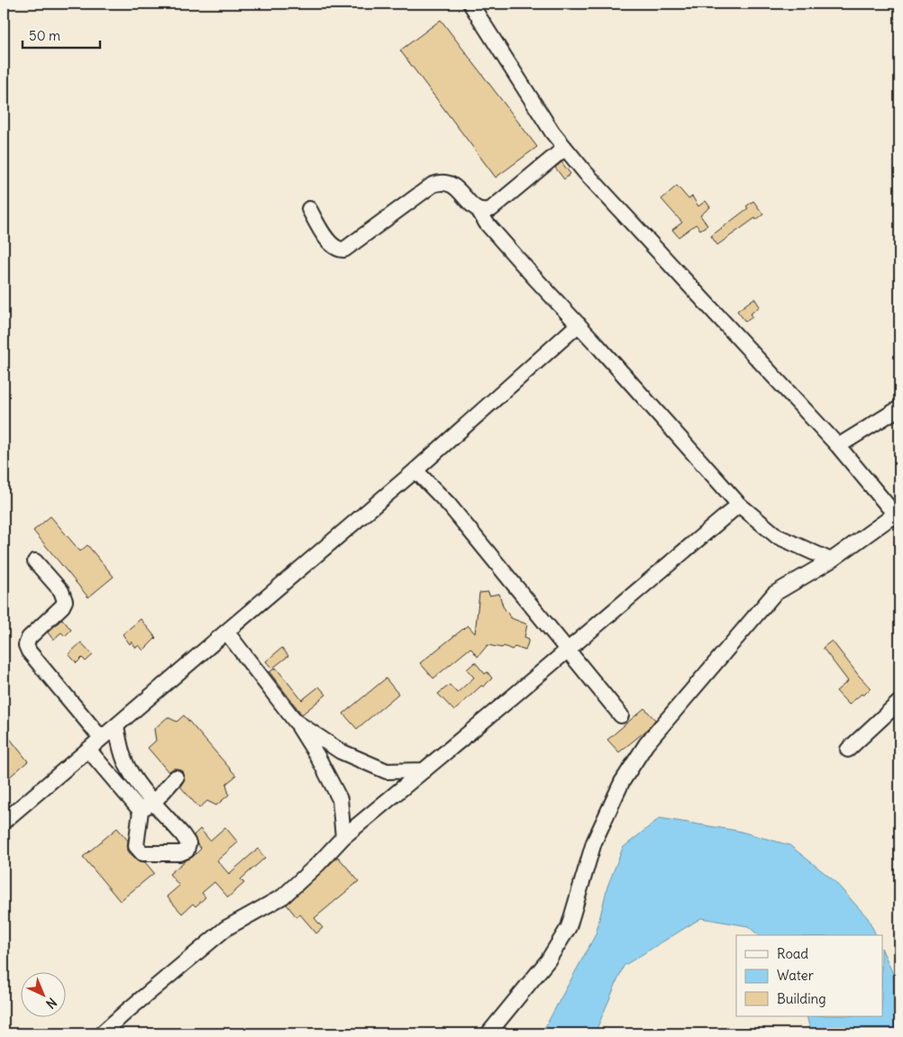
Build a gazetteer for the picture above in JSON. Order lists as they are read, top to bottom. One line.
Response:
{"legend":["Road","Water","Building"],"scale_bar":"50 m","north":"bottom right"}
